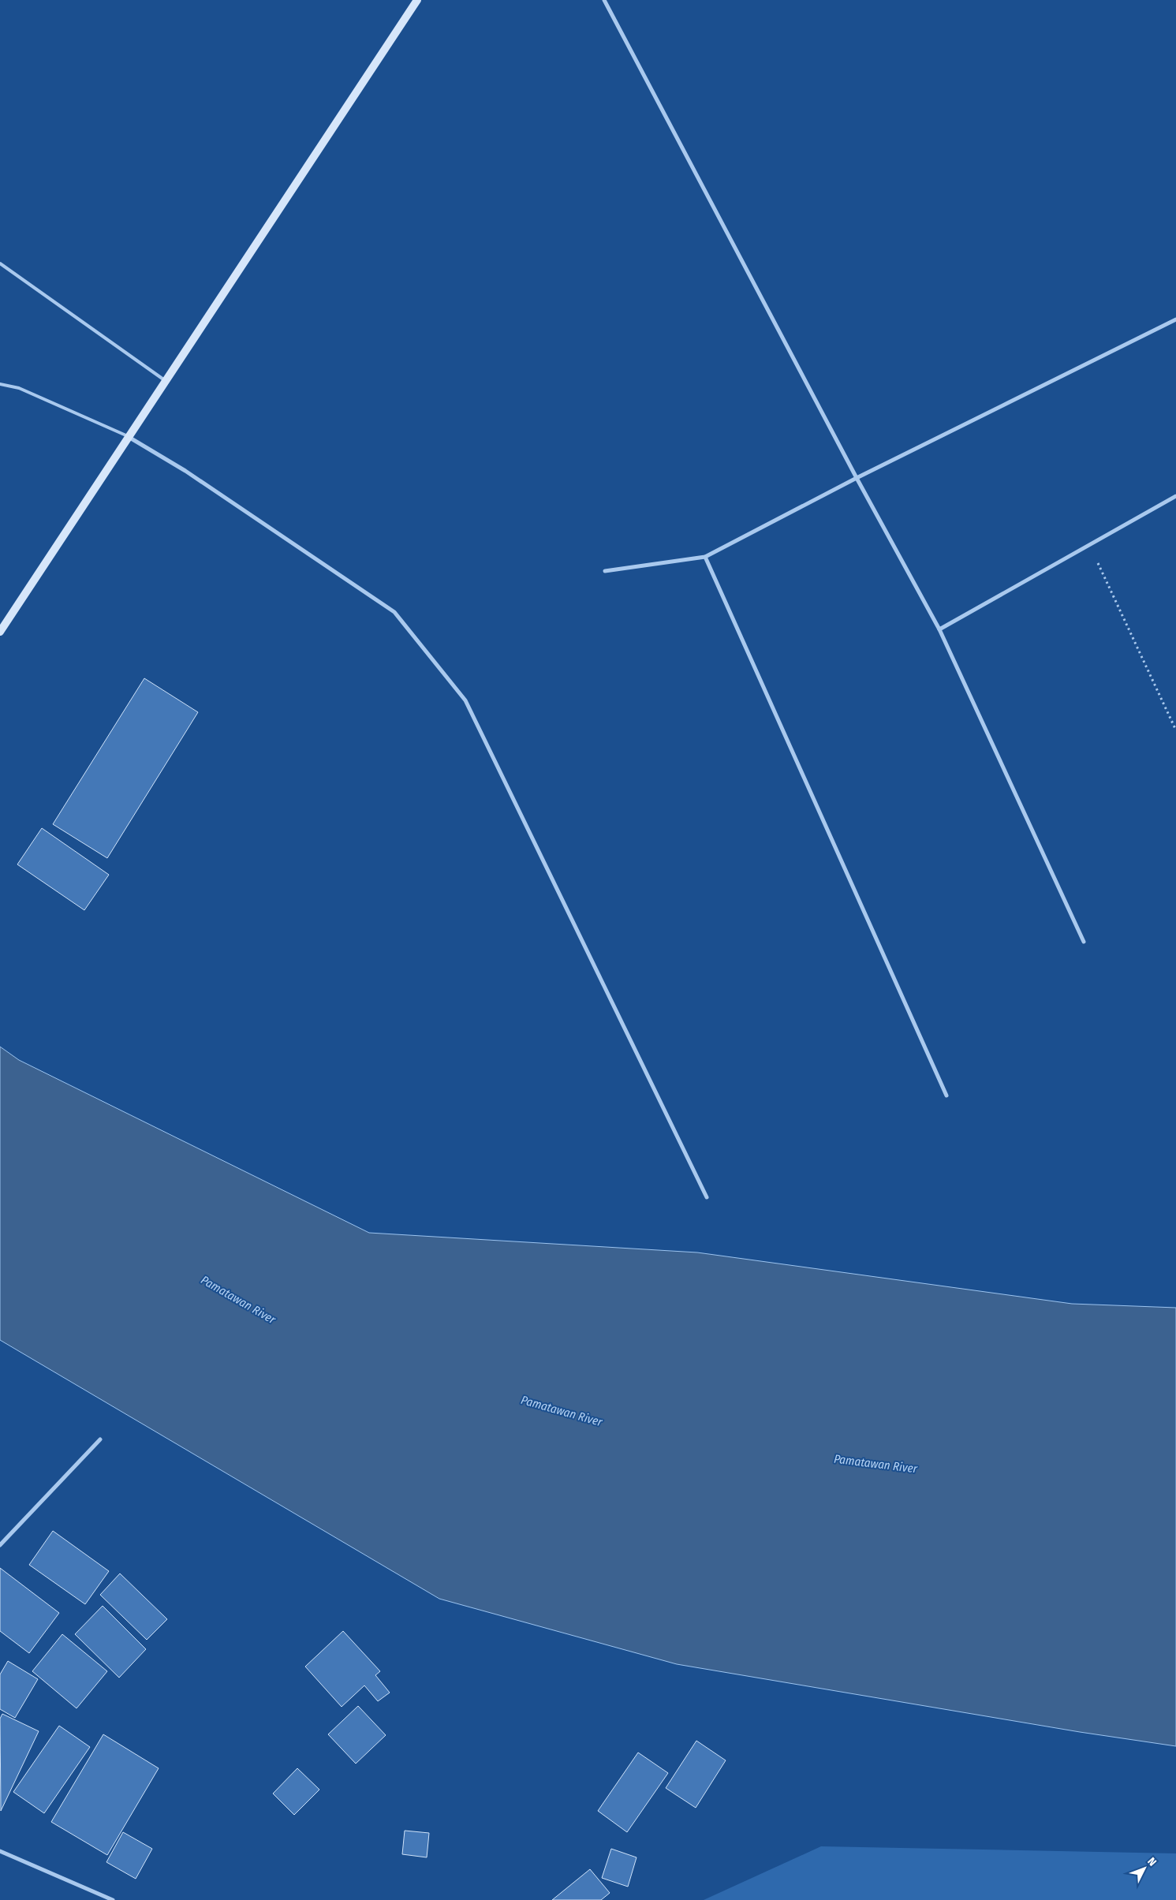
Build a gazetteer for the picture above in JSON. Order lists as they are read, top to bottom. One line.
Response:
{"water":["Pamatawan River"],"north":"top right"}
